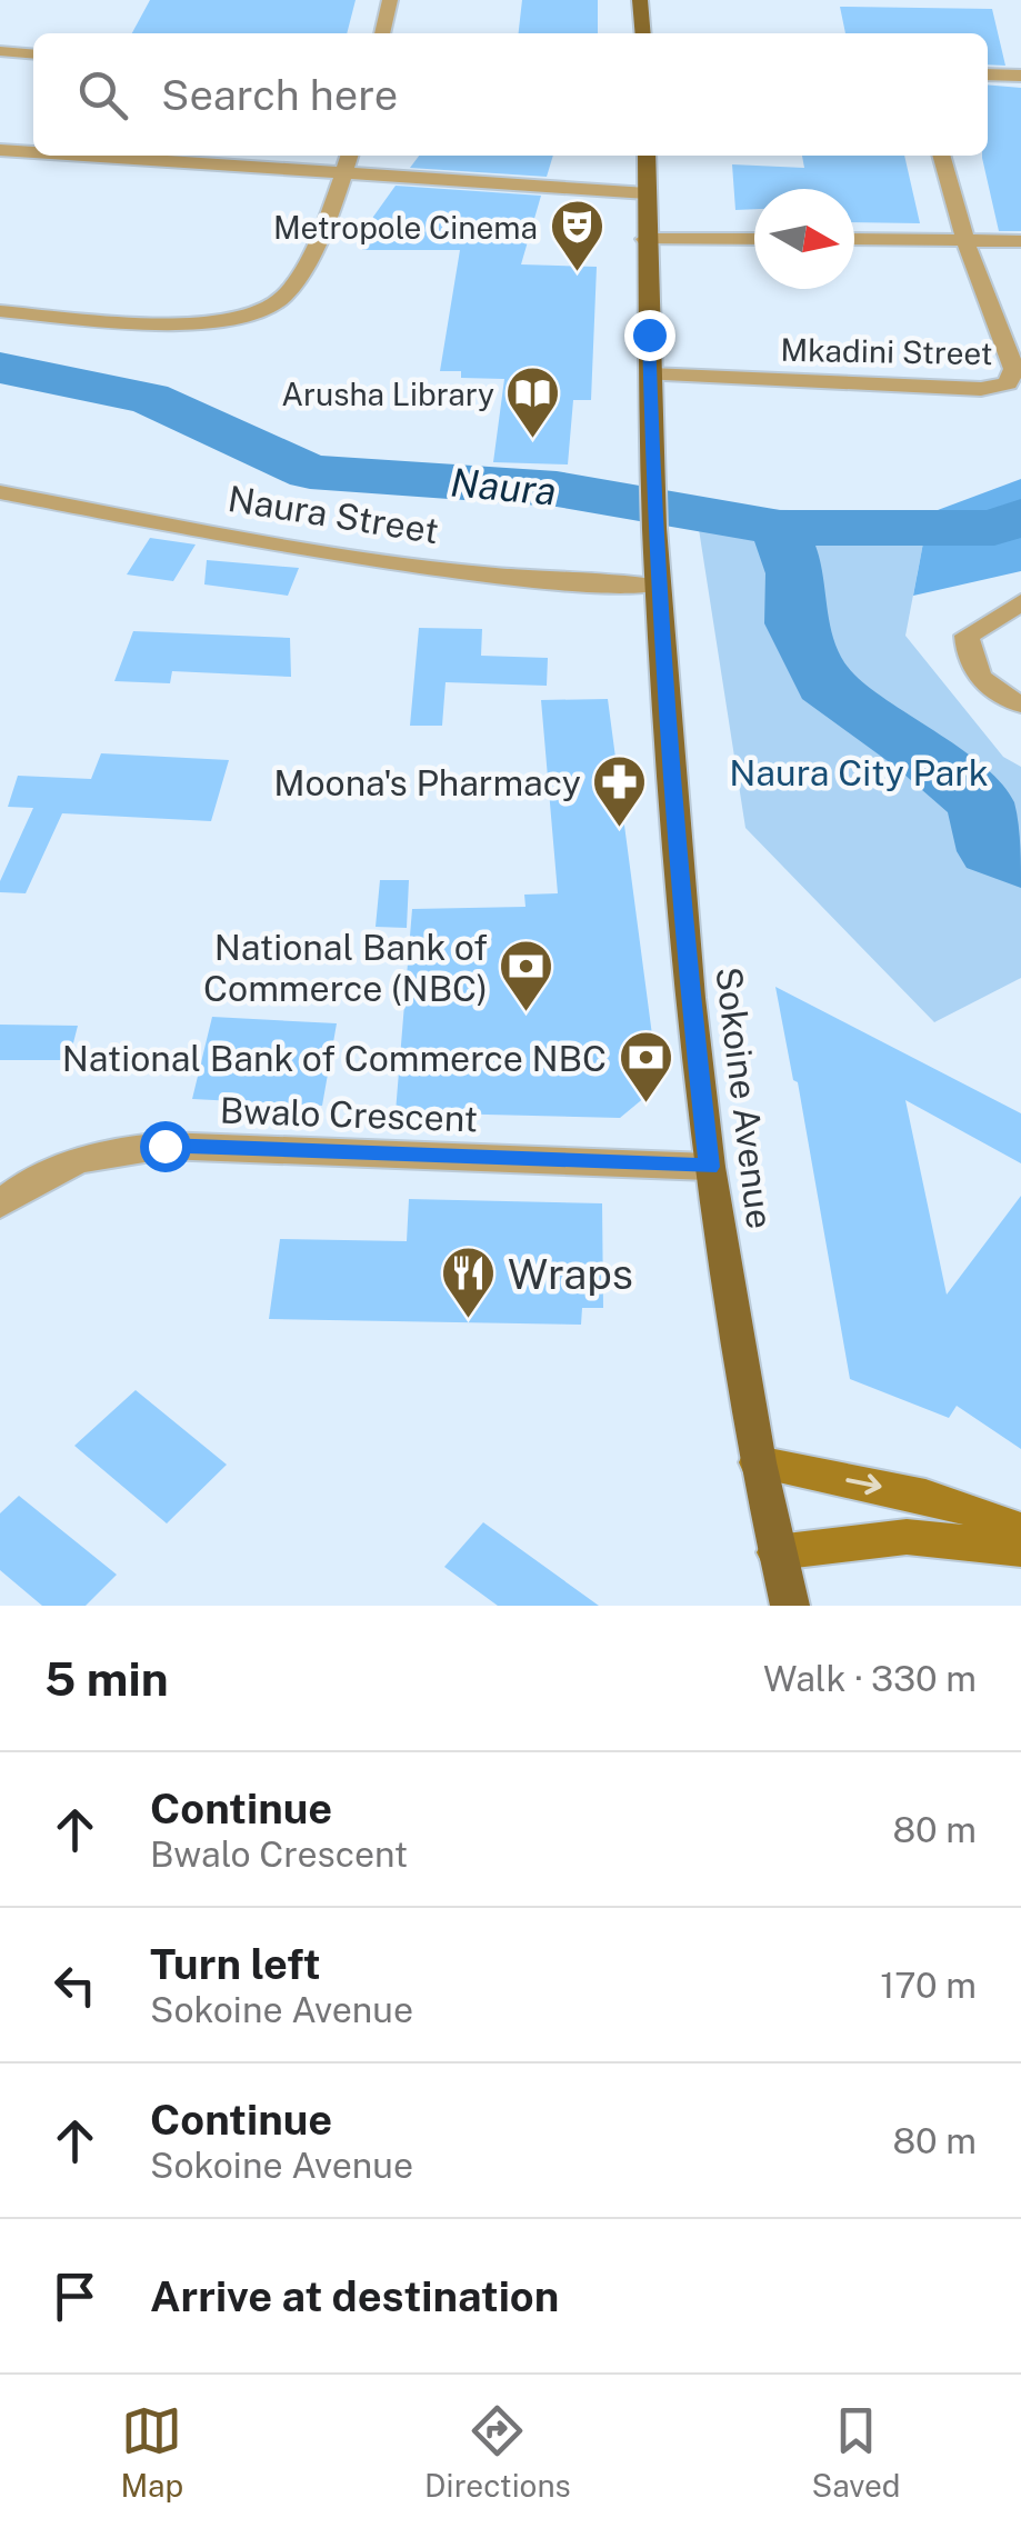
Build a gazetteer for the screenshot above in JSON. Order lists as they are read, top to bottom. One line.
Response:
{"streets":{"main road":["Sokoine Avenue"],"street":["Mkadini Street","Naura Street","Bwalo Crescent"]},"crossings":[["Mkadini Street","Sokoine Avenue"],["Naura Street","Sokoine Avenue"],["Sokoine Avenue","Bwalo Crescent"]],"water":["Naura"],"parks":["Naura City Park"],"places":{"theatre":["Metropole Cinema"],"library":["Arusha Library"],"pharmacy":["Moona's Pharmacy"],"bank":["National Bank of Commerce (NBC)","National Bank of Commerce NBC"],"restaurant":["Wraps"]},"north":"right","page":{"search":"Search here","heading":["5 min","Walk · 330 m"],"list":[["Continue","Bwalo Crescent","80 m"],["Turn left","Sokoine Avenue","170 m"],["Continue","Sokoine Avenue","80 m"],"Arrive at destination"],"nav":["Map","Directions","Saved"]}}
